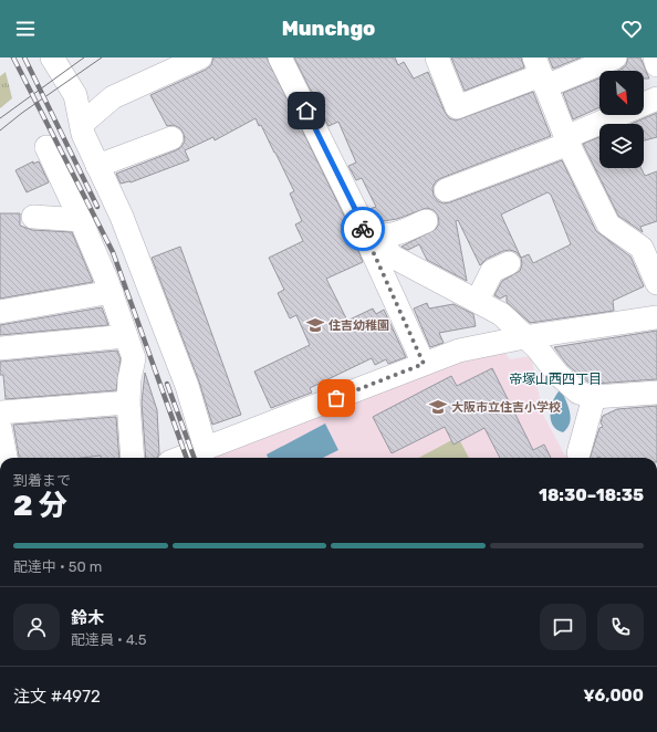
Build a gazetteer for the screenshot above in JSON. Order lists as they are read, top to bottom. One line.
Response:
{"districts":["帝塚山西四丁目"],"places":{"school or university":["住吉幼稚園","大阪市立住吉小学校"]},"north":"bottom right","page":{"header":"Munchgo","heading":["2 分","到着まで","18:30–18:35"],"panel":["鈴木","配達員 · 4.5","注文 #4972","¥6,000"],"bar":"配達中 · 50 m"}}
